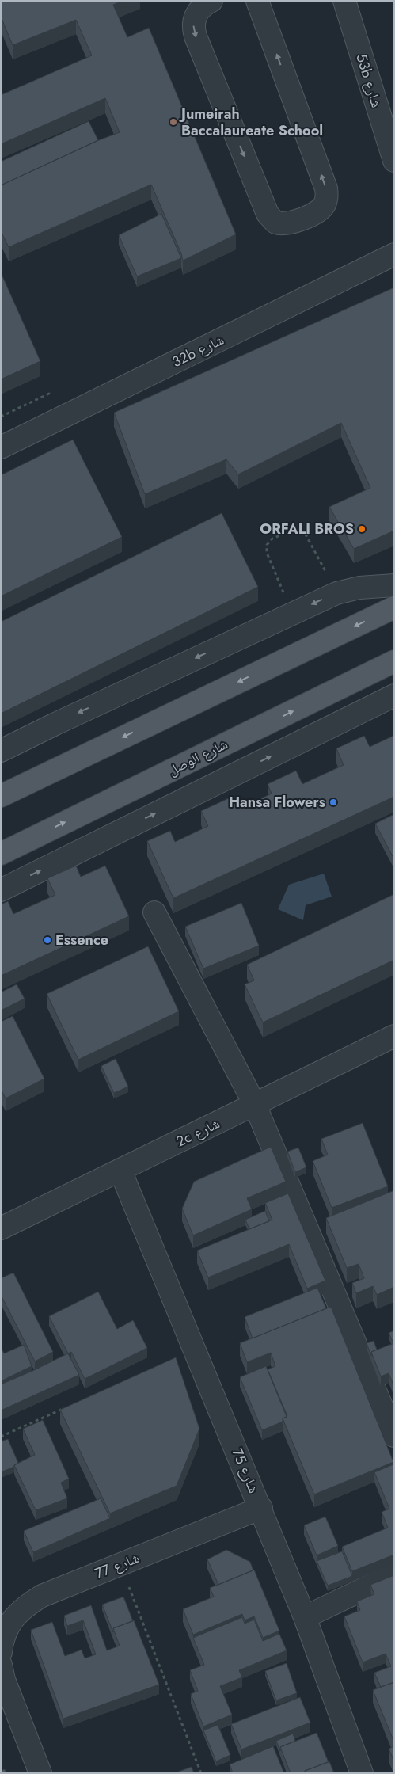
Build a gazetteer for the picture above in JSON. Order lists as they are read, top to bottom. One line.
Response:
{"streets":{"main road":["شارع الوصل"],"street":["53b شارع","32b شارع","2c شارع","شارع 75","شارع 77"]},"crossings":[["2c شارع","شارع 75"],["شارع 75","شارع 77"]],"places":["Jumeirah Baccalaureate School","ORFALI BROS","Hansa Flowers","Essence"]}
